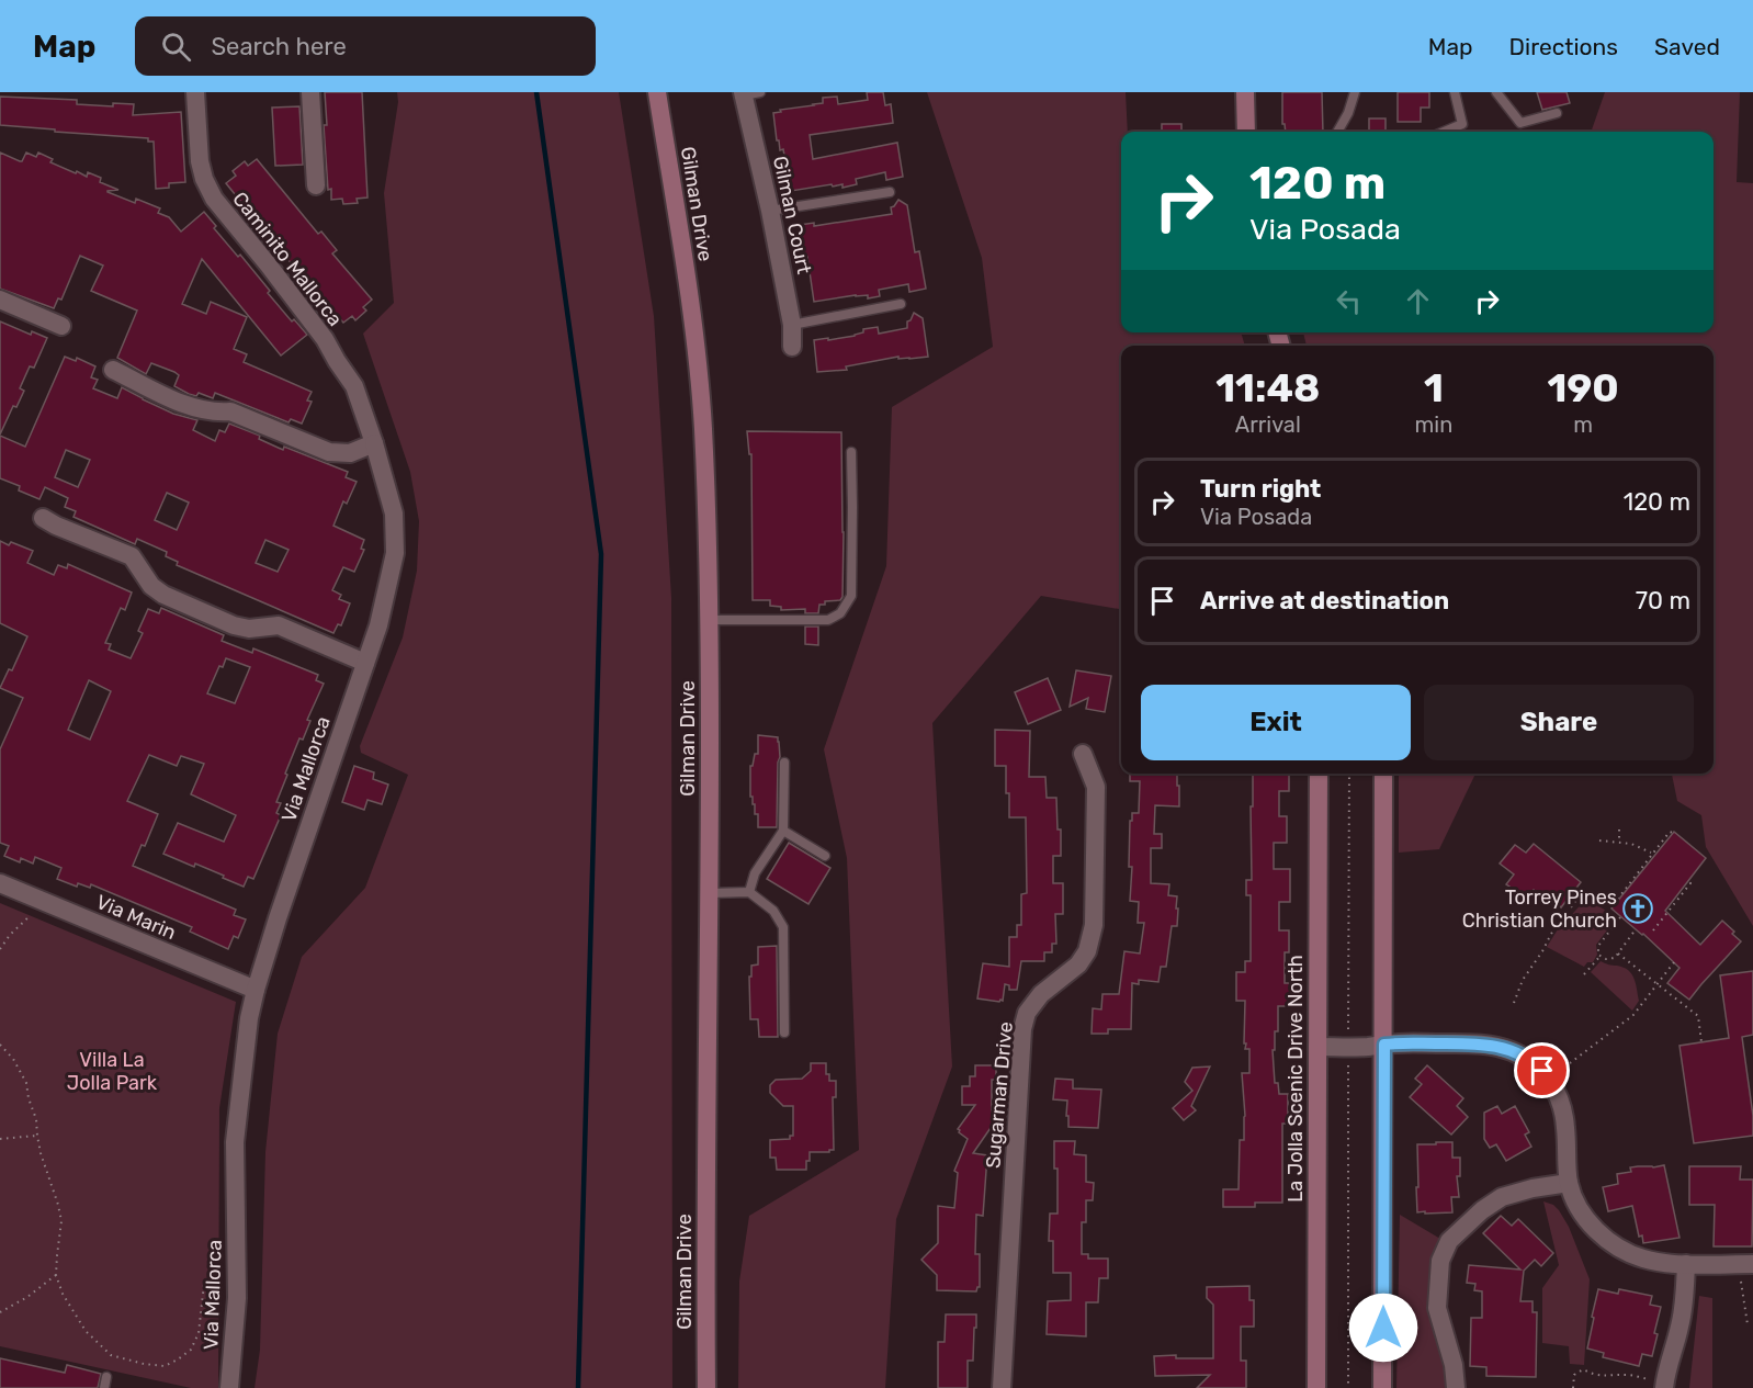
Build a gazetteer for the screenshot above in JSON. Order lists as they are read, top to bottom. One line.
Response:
{"streets":{"main road":["Gilman Drive","La Jolla Scenic Drive North"],"street":["Gilman Court","Caminito Mallorca","Via Mallorca","Via Marin","Sugarman Drive"]},"crossings":[["Caminito Mallorca","Via Mallorca"],["Via Mallorca","Via Marin"]],"parks":["Villa La Jolla Park"],"places":{"church":["Torrey Pines Christian Church"]},"page":{"header":"Map","search":"Search here","nav":["Map","Directions","Saved"],"turn":["120 m","Via Posada"],"eta":["11:48","Arrival","1","min","190","m"],"list":[{"name":"Turn right","note":"Via Posada","value":"120 m"},{"name":"Arrive at destination","value":"70 m"}],"buttons":["Exit","Share"]}}
